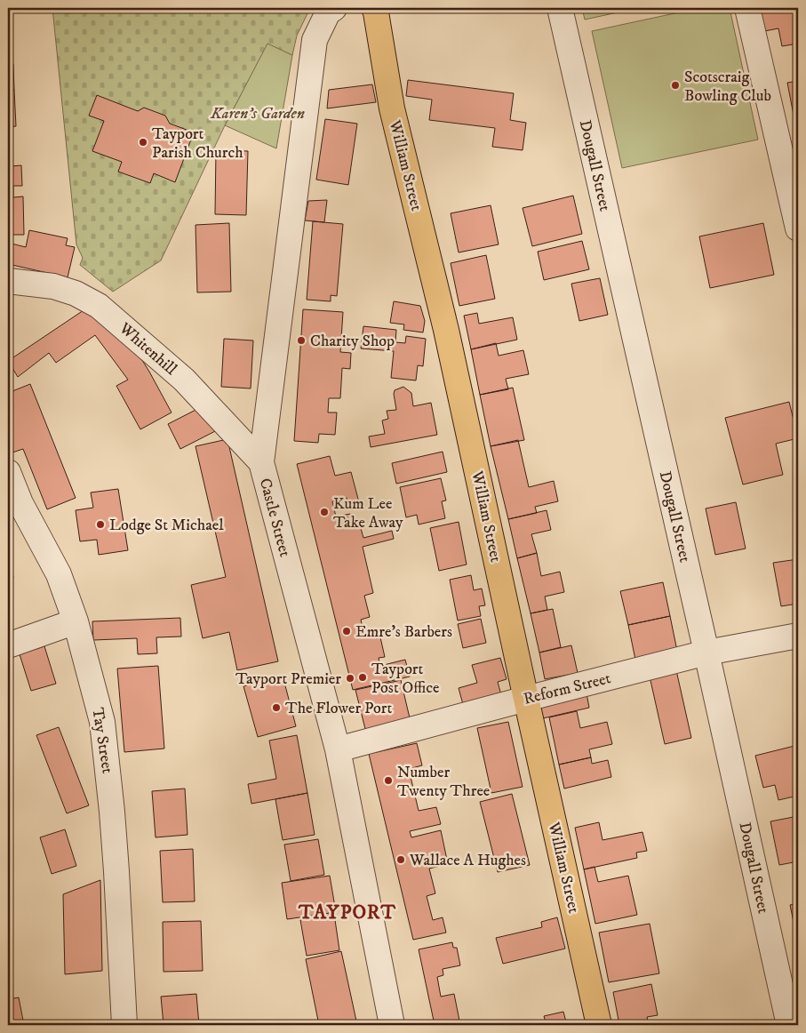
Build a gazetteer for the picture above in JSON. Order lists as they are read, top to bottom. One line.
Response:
{"streets":{"main road":["William Street"],"street":["Dougall Street","Whitenhill","Castle Street","Reform Street","Tay Street"]},"crossings":[["William Street","Reform Street"],["Dougall Street","Reform Street"],["Whitenhill","Castle Street"],["Castle Street","Reform Street"]],"districts":["TAYPORT"],"parks":["Karen's Garden"],"places":["Scotscraig Bowling Club","Tayport Parish Church","Charity Shop","Kum Lee Take Away","Lodge St Michael","Emre's Barbers","Tayport Post Office","Tayport Premier","The Flower Port","Number Twenty Three","Wallace A Hughes"]}
